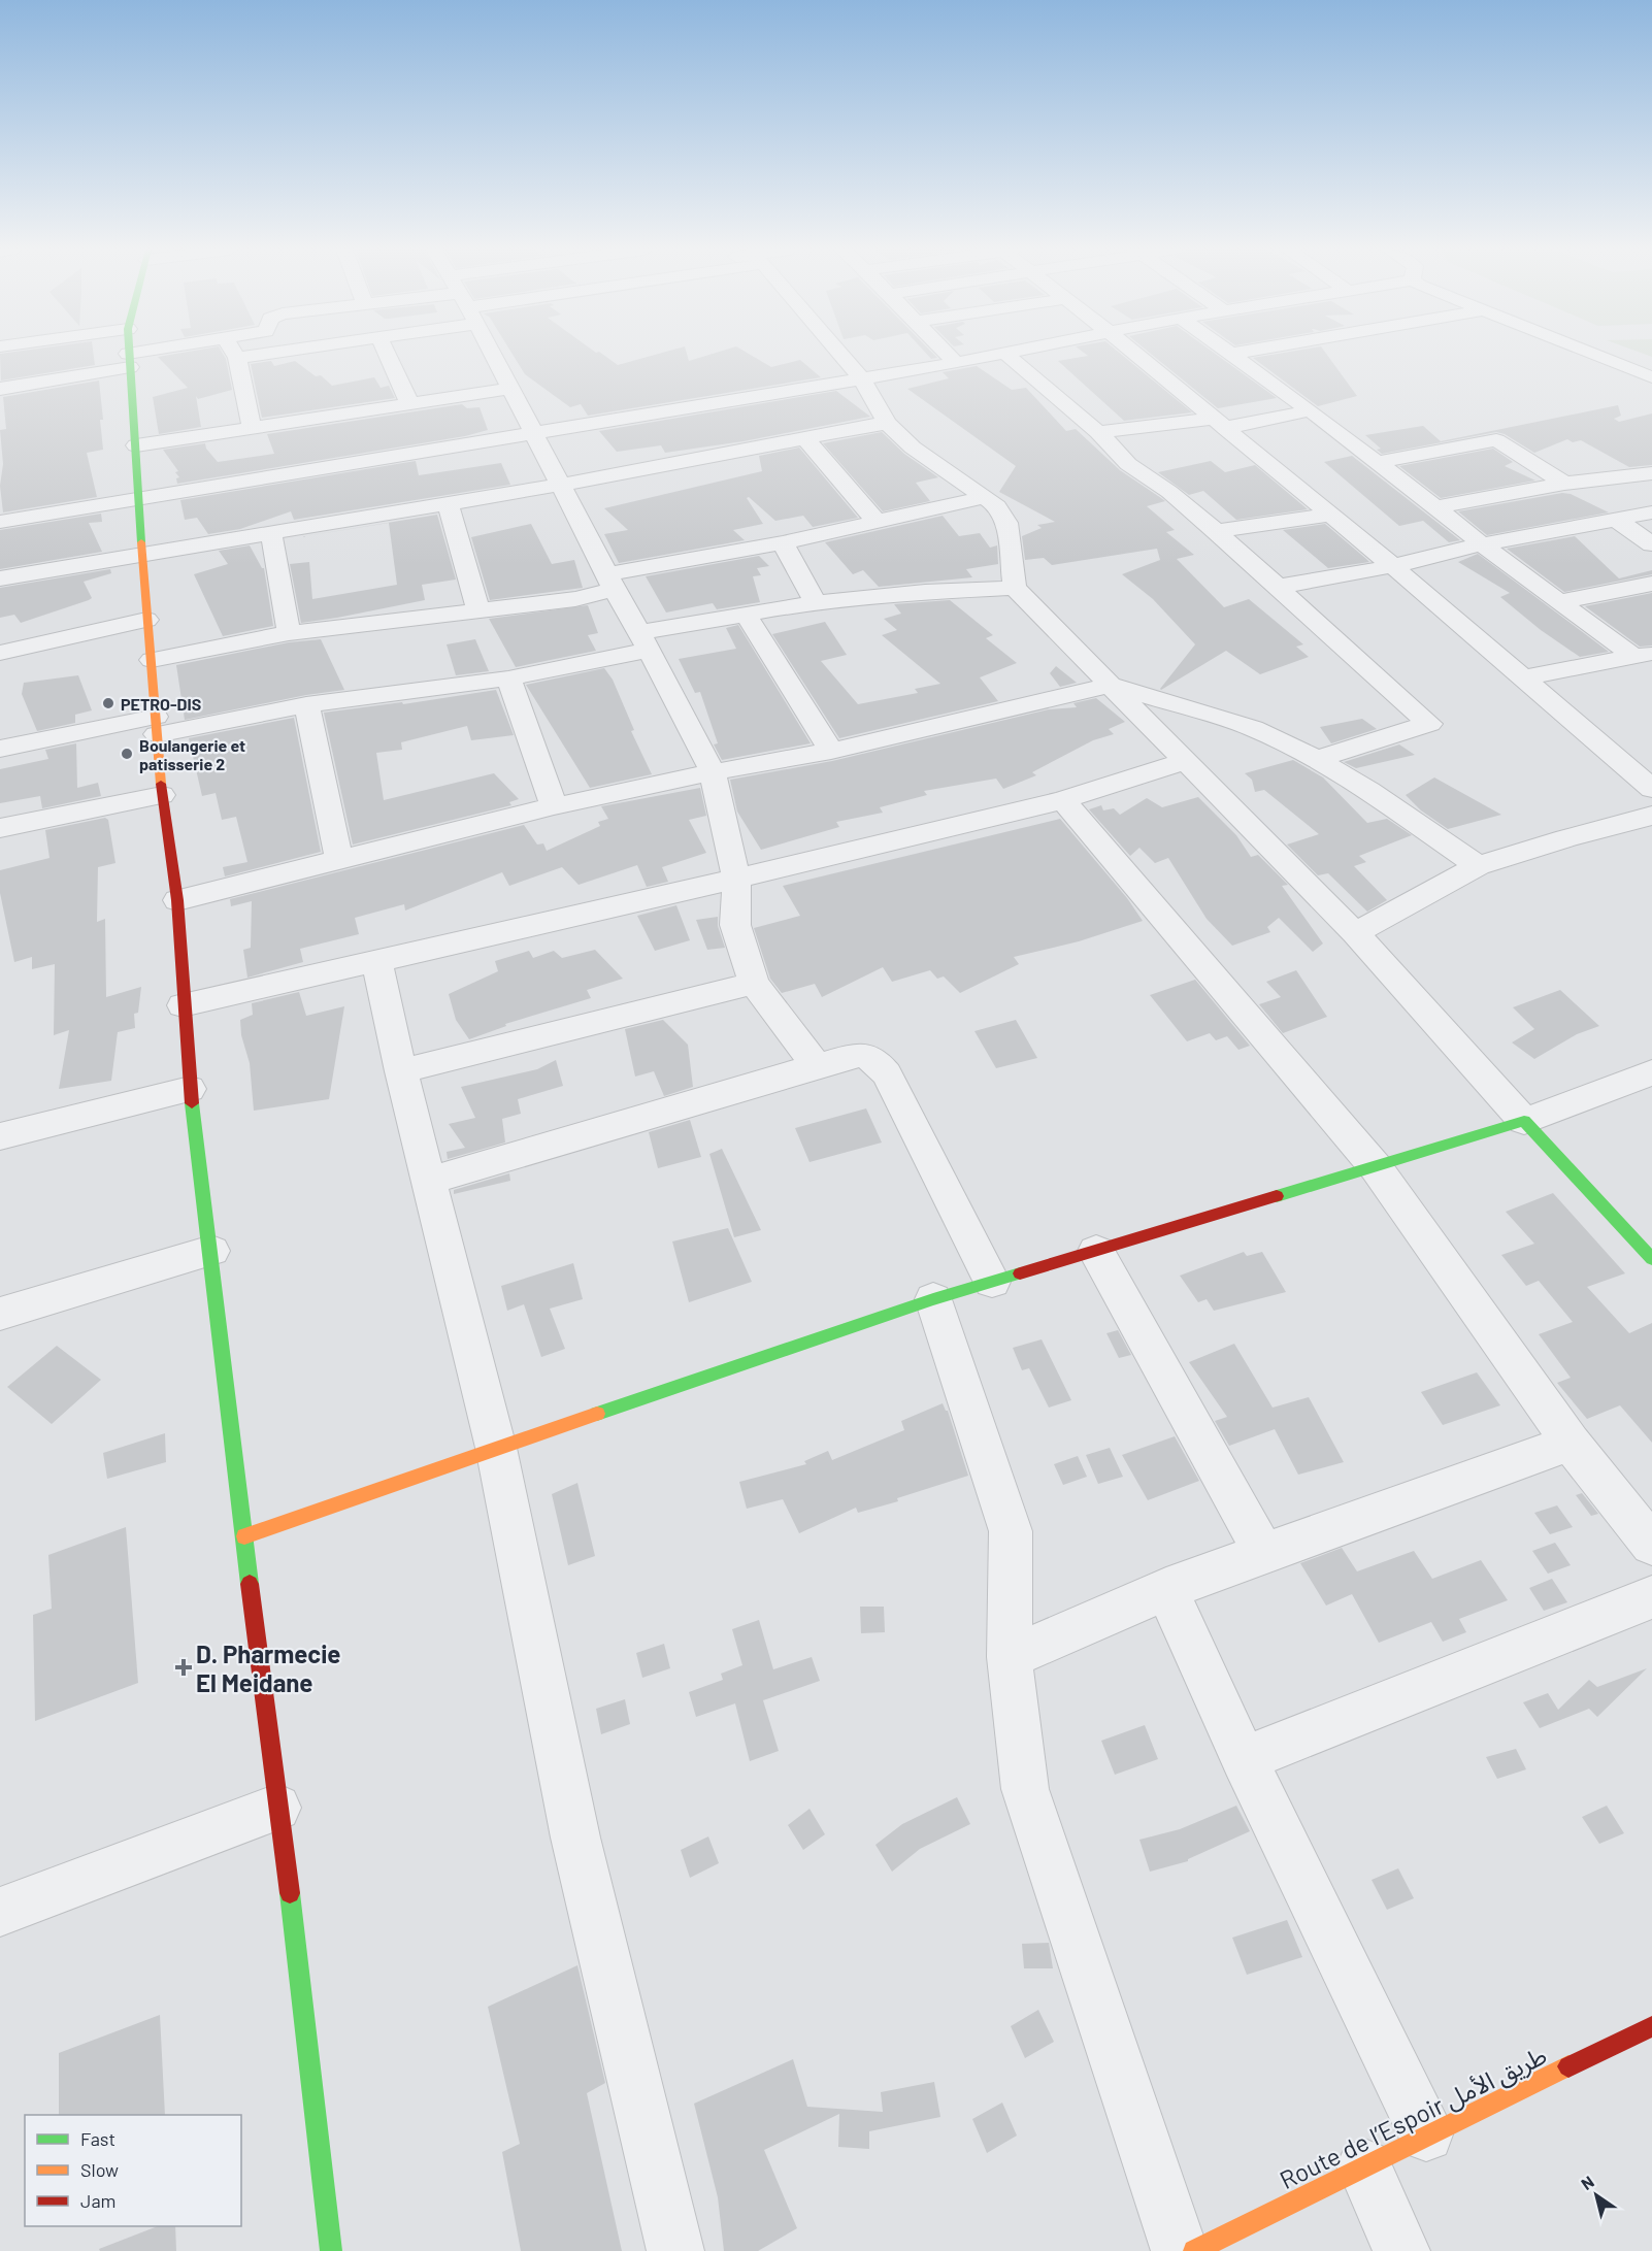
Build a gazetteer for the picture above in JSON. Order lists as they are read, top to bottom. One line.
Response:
{"streets":{"main road":["Route de l’Espoir طريق الأمل"]},"places":{"other":["PETRO-DIS","Boulangerie et patisserie 2"],"health":["D. Pharmecie El Meidane"]},"legend":["Fast","Slow","Jam"],"north":"top left"}
